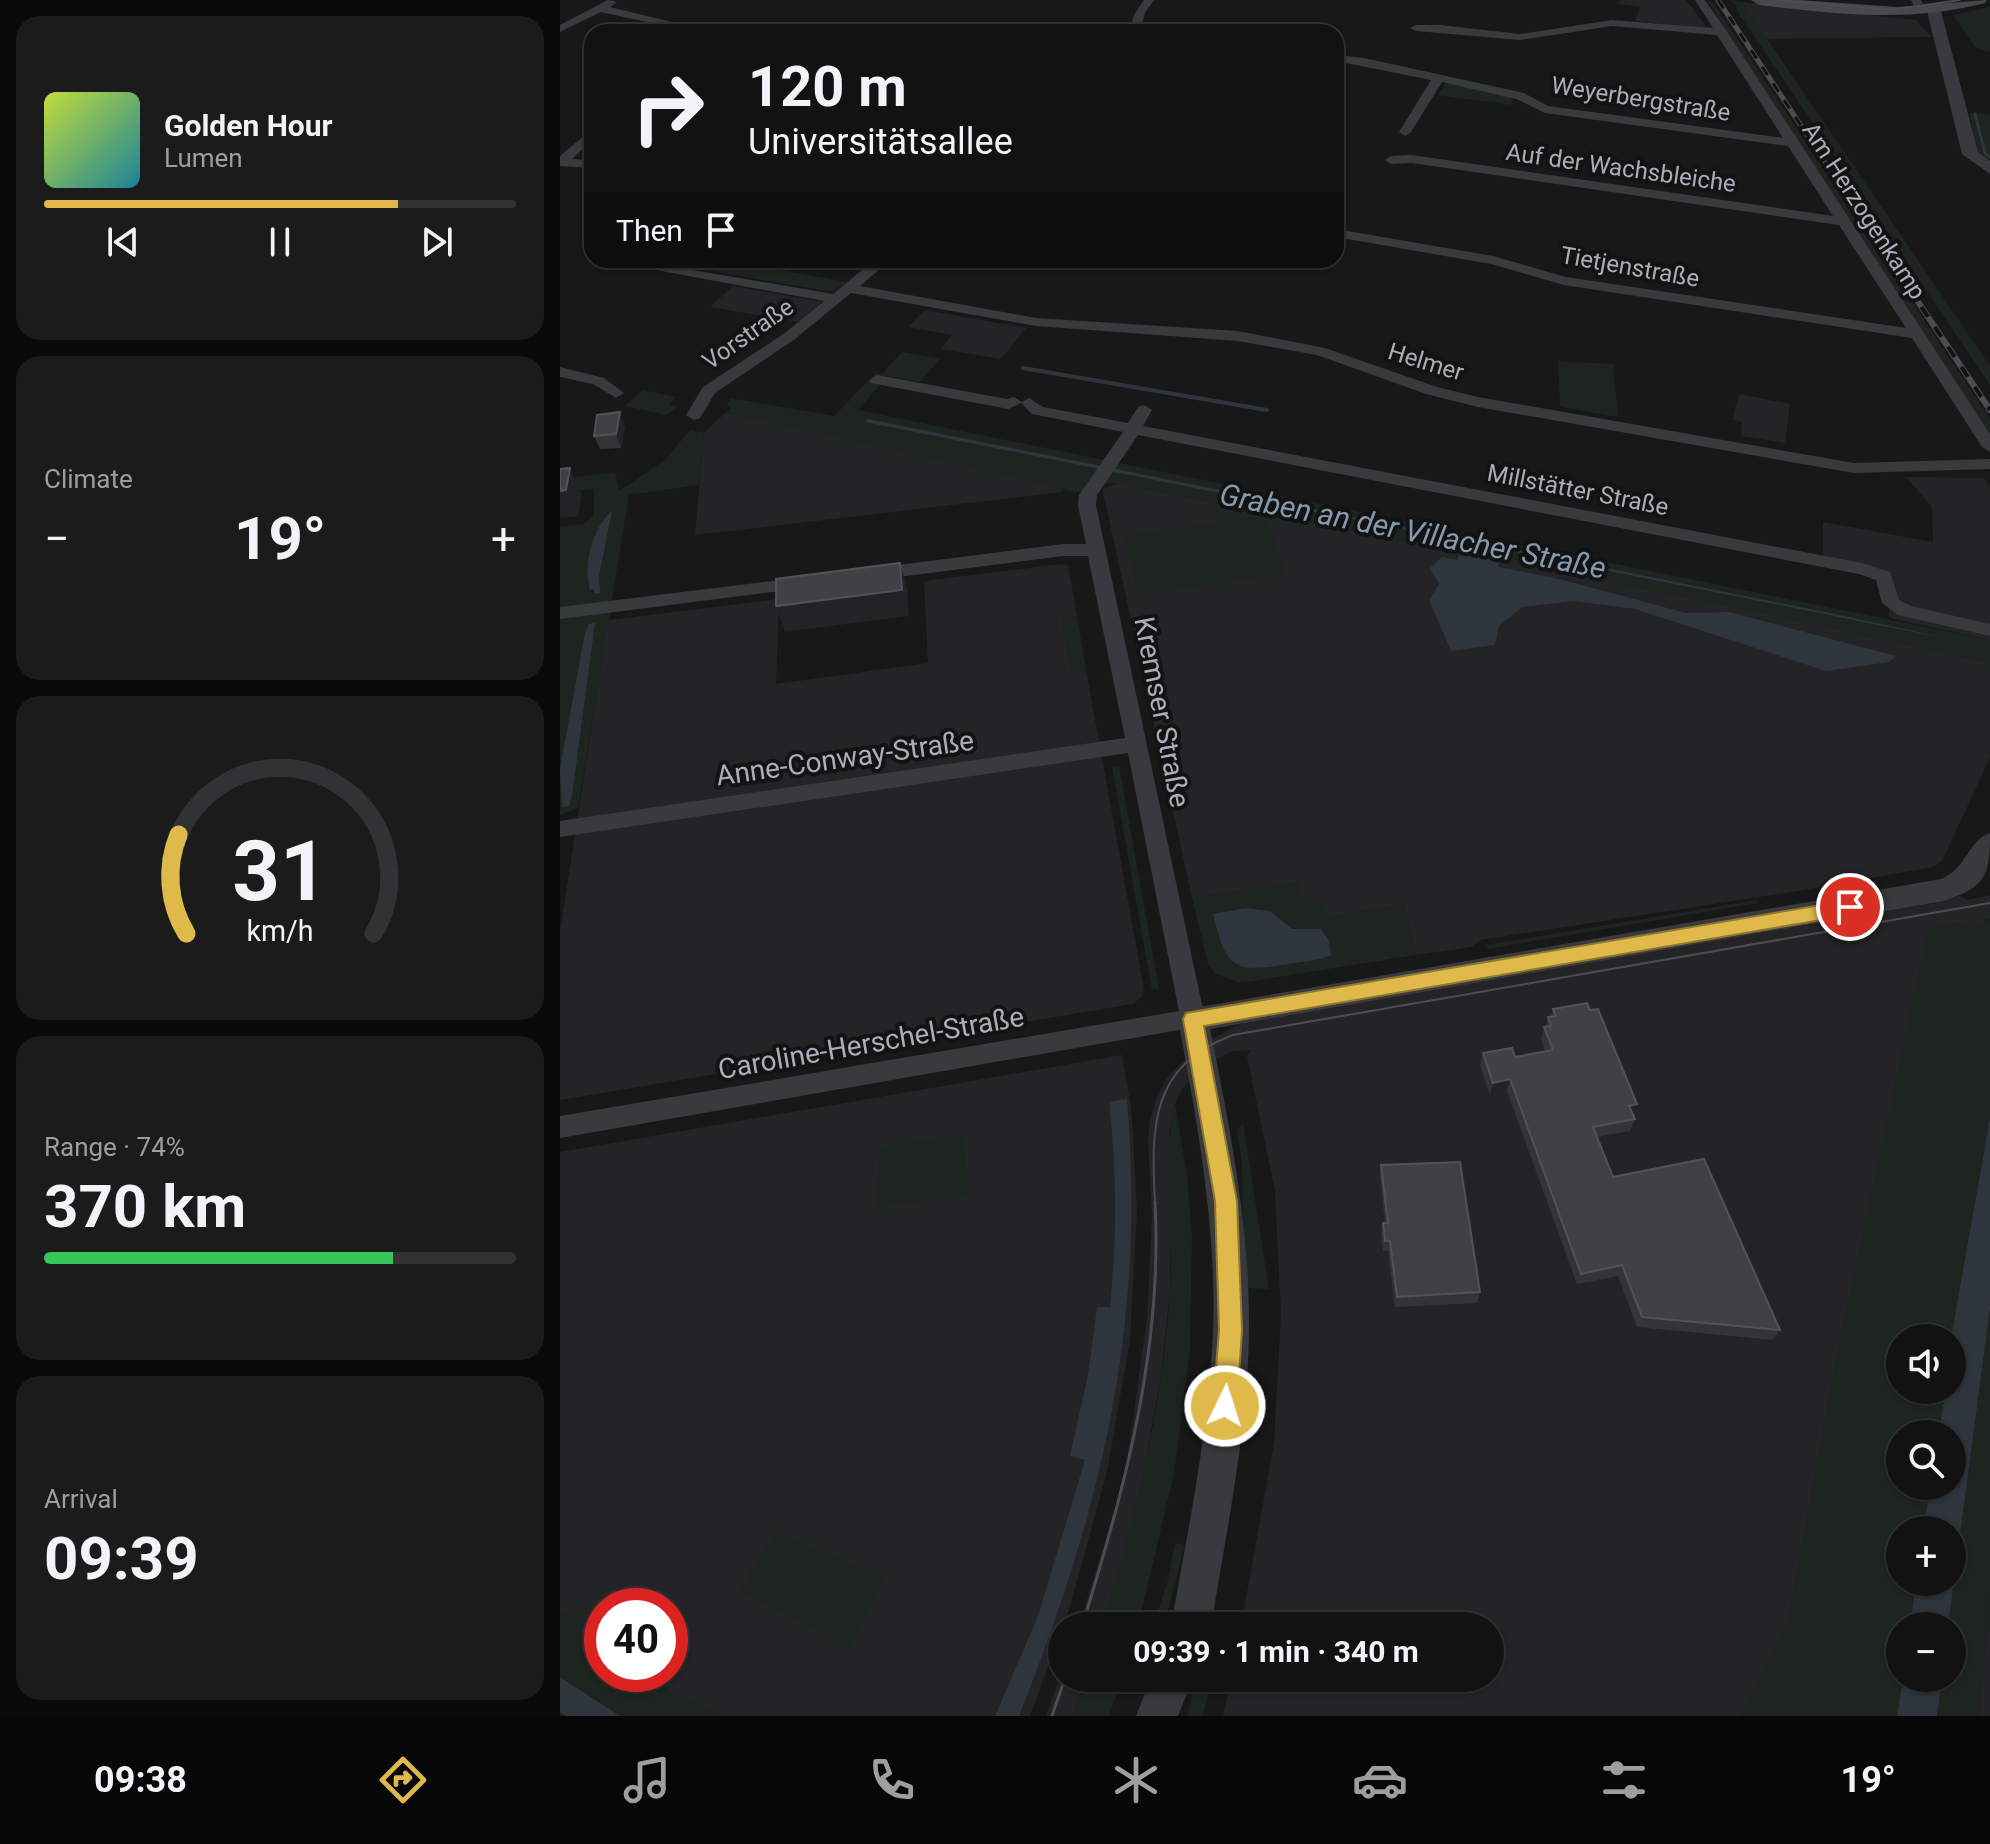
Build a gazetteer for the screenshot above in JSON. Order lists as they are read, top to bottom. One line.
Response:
{"streets":{"street":["Weyerbergstraße","Auf der Wachsbleiche","Am Herzogenkamp","Tietjenstraße","Vorstraße","Helmer","Millstätter Straße","Kremser Straße","Anne-Conway-Straße","Caroline-Herschel-Straße"]},"crossings":[["Weyerbergstraße","Am Herzogenkamp"],["Auf der Wachsbleiche","Am Herzogenkamp"],["Am Herzogenkamp","Tietjenstraße"],["Vorstraße","Helmer"],["Millstätter Straße","Kremser Straße"],["Kremser Straße","Anne-Conway-Straße"],["Kremser Straße","Caroline-Herschel-Straße"]],"water":["Graben an der Villacher Straße"],"page":{"turn":["120 m","Universitätsallee"],"song":["Golden Hour","Lumen"],"then":"Then","tile":["Climate",["Range · 74%","370 km"],["Arrival","09:39"]],"heat":["−","19°","+"],"map_buttons":["+","−"],"limit":"40","trip":"09:39 · 1 min · 340 m","tabs":["09:38","19°"],"gauge":["31","km/h"]}}
